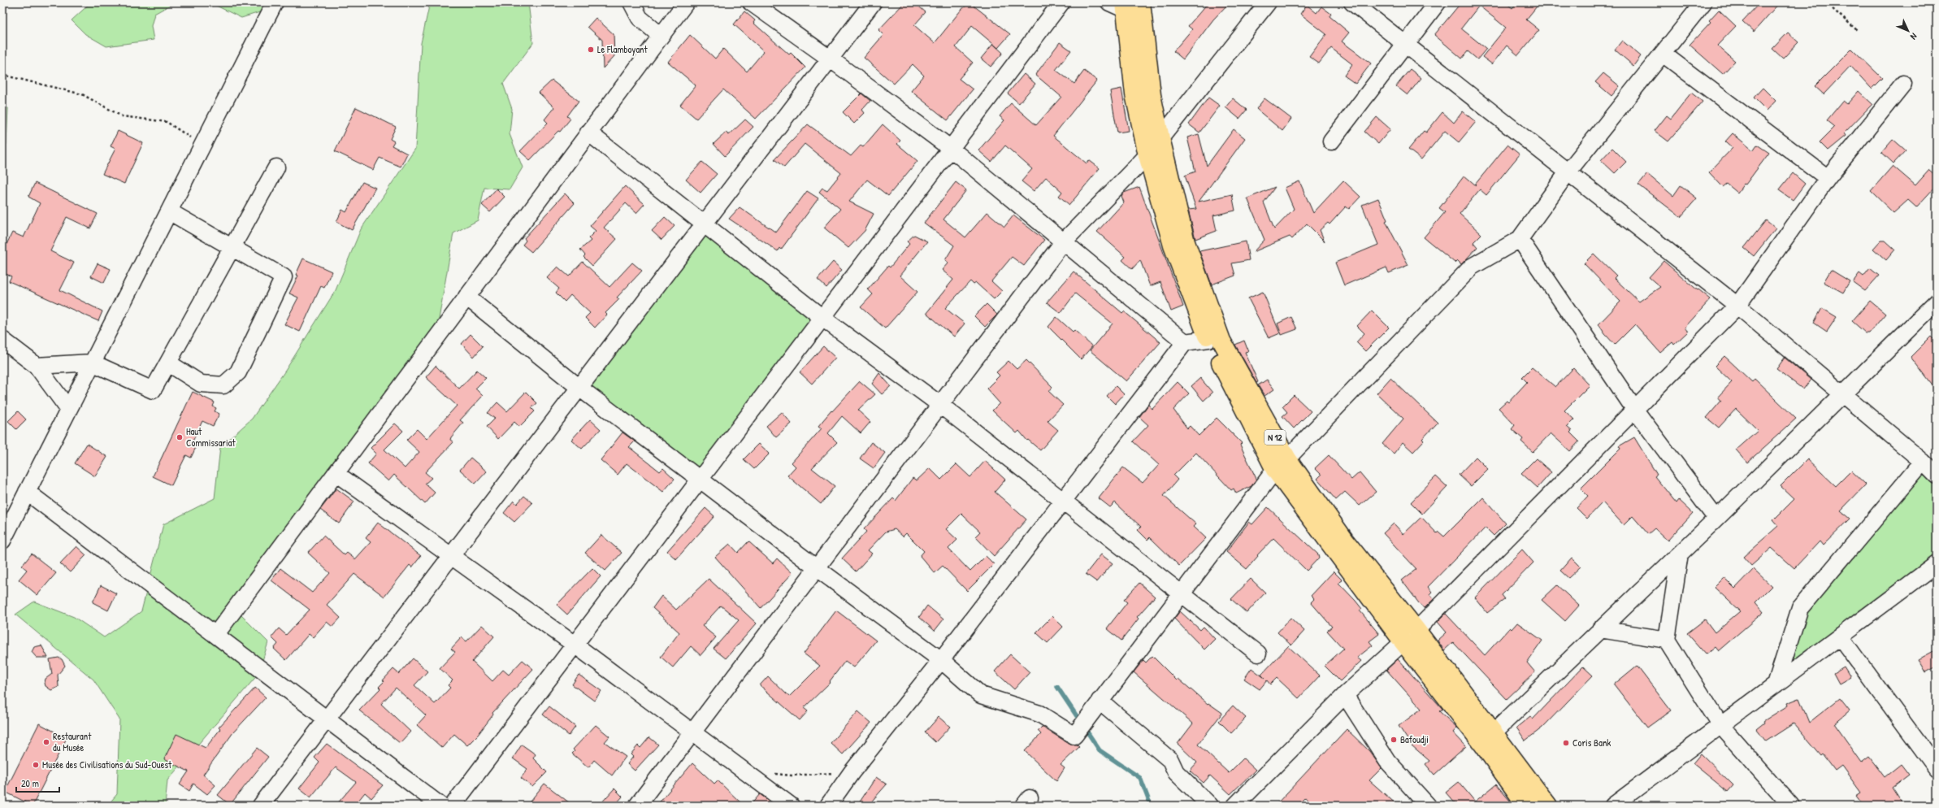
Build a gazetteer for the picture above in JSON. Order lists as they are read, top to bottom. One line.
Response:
{"streets":{"main road":["N 12"]},"places":["Le Flamboyant","Haut Commissariat","Bafoudji","Restaurant du Musée","Coris Bank","Musée des Civilisations du Sud-Ouest"],"scale_bar":"20 m","north":"bottom right"}
